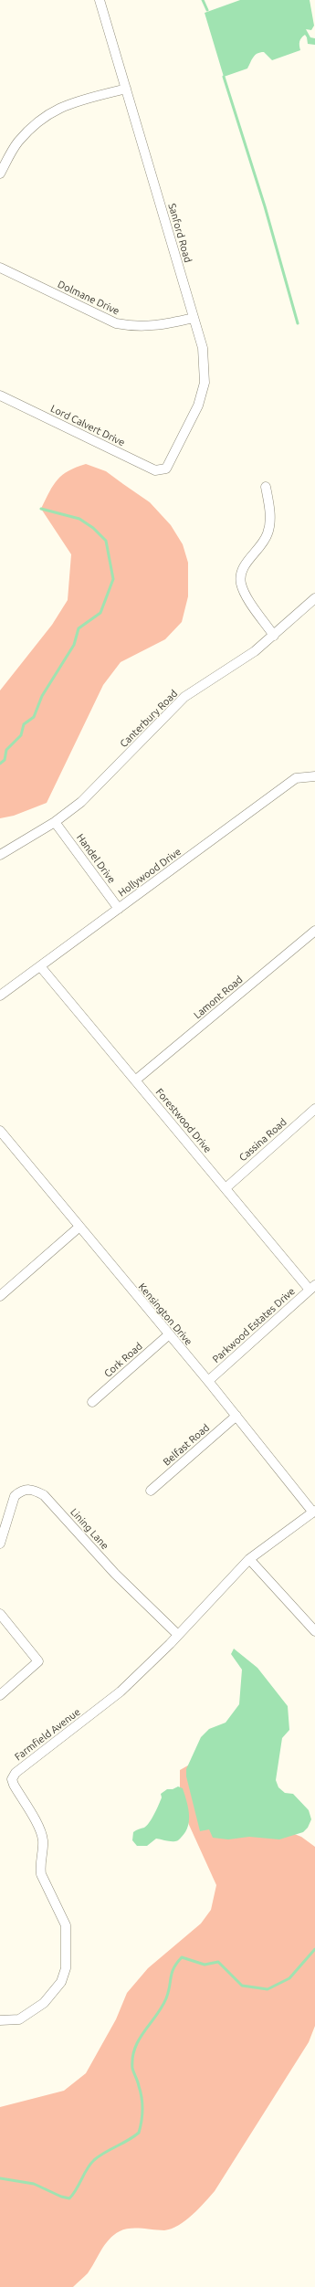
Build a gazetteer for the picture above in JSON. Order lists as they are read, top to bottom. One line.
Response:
{"streets":{"street":["Sanford Road","Dolmane Drive","Lord Calvert Drive","Canterbury Road","Handel Drive","Hollywood Drive","Lamont Road","Forestwood Drive","Cassina Road","Kensington Drive","Parkwood Estates Drive","Cork Road","Belfast Road","Lining Lane","Farmfield Avenue"]},"crossings":[["Sanford Road","Dolmane Drive"],["Sanford Road","Lord Calvert Drive"],["Canterbury Road","Handel Drive"],["Handel Drive","Hollywood Drive"],["Hollywood Drive","Forestwood Drive"],["Lamont Road","Forestwood Drive"],["Forestwood Drive","Cassina Road"],["Forestwood Drive","Parkwood Estates Drive"],["Kensington Drive","Parkwood Estates Drive"],["Kensington Drive","Cork Road"],["Kensington Drive","Belfast Road"],["Kensington Drive","Farmfield Avenue"],["Lining Lane","Farmfield Avenue"]]}
